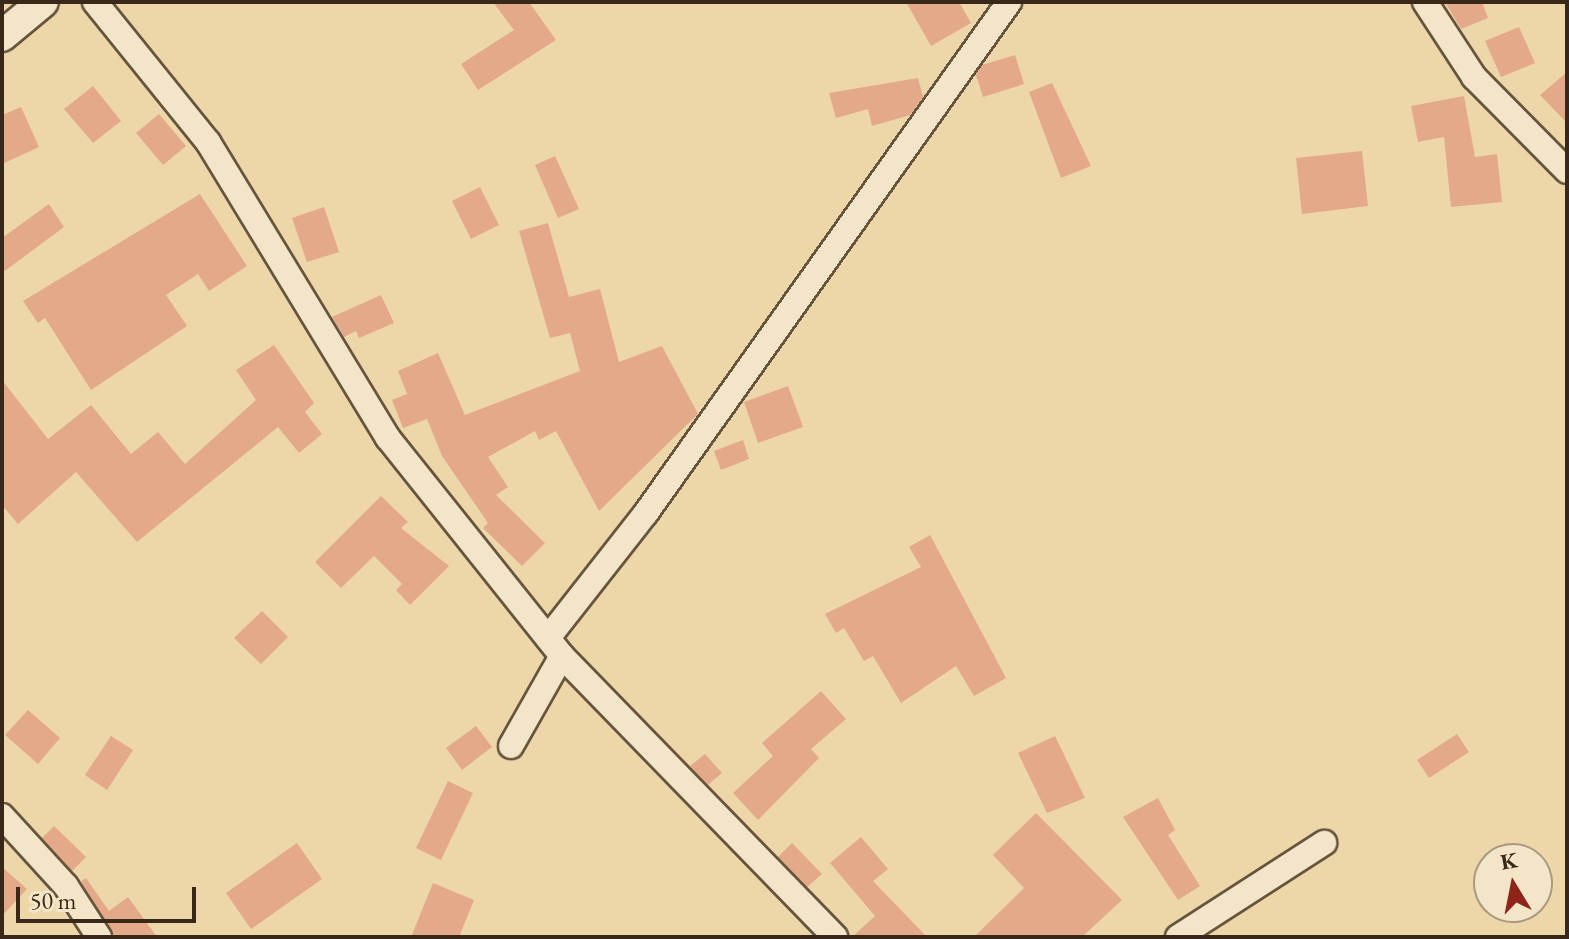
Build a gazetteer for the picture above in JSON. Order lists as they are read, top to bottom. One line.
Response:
{"scale_bar":"50 m","north":"top"}
